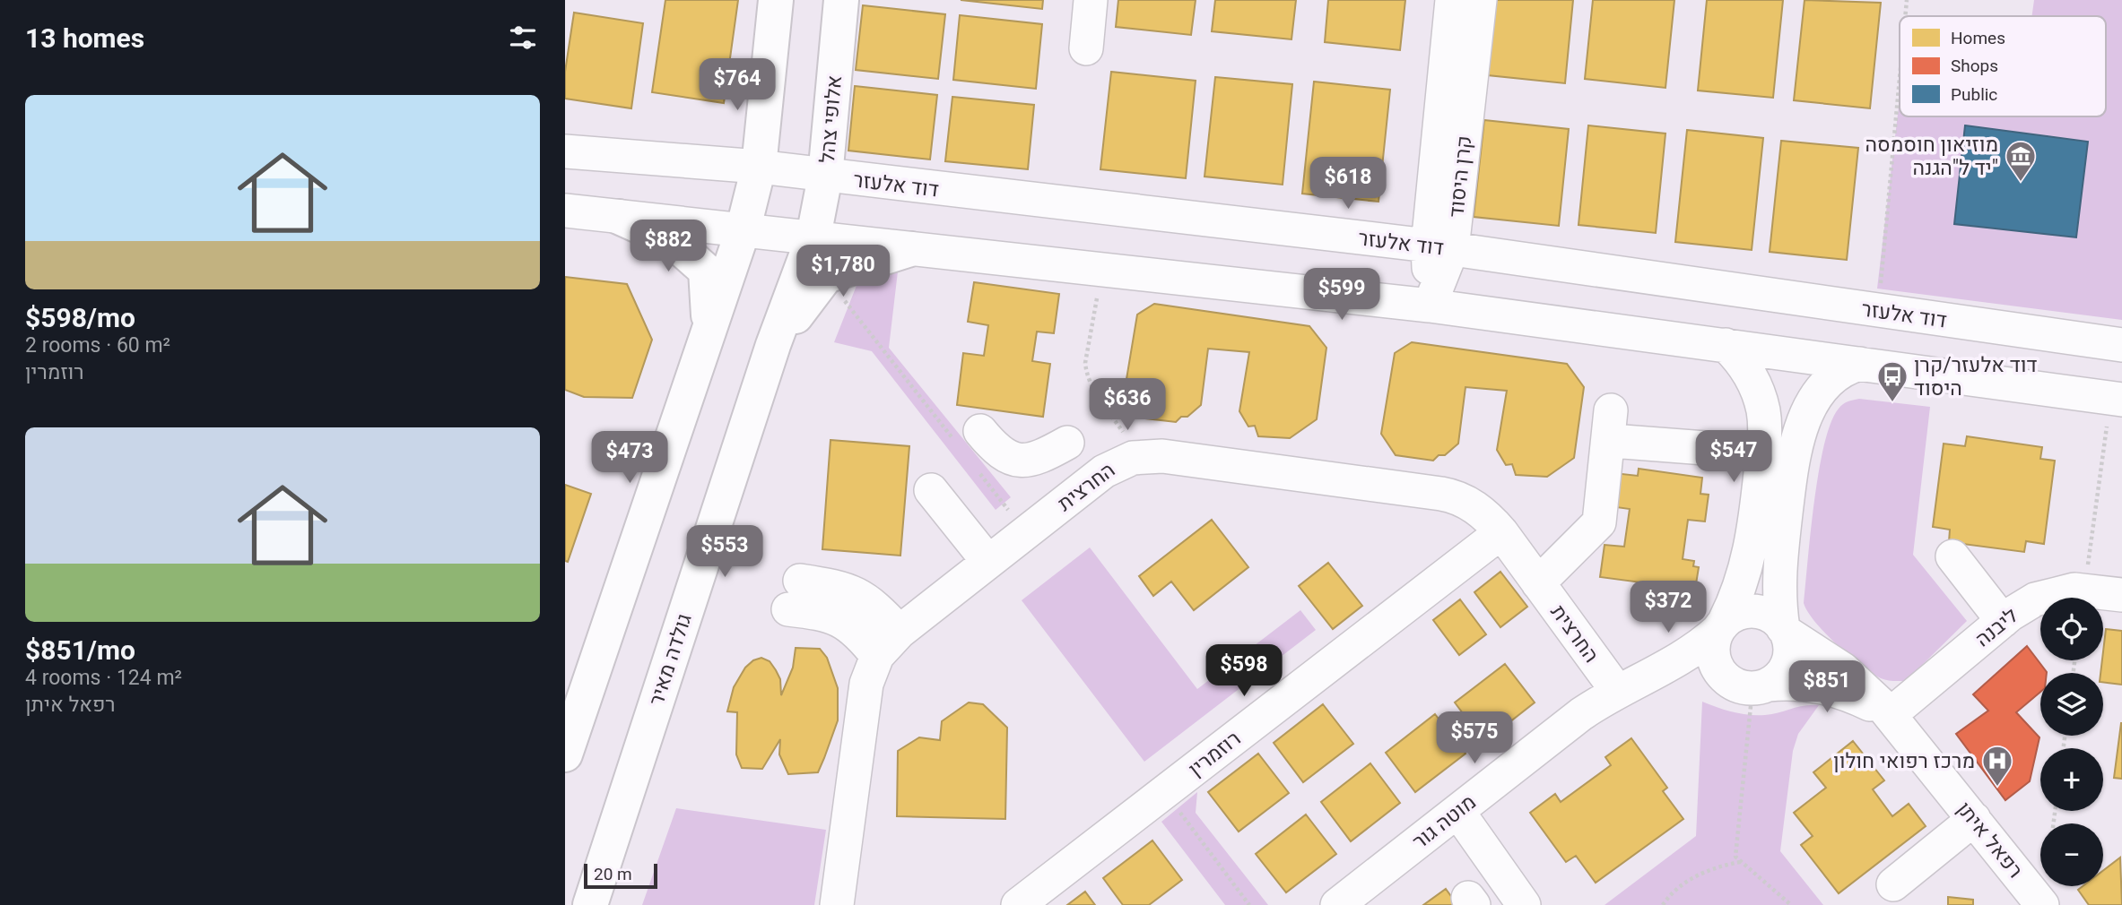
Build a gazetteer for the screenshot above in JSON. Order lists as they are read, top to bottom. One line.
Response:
{"streets":{"main road":["אלופי צהל","גולדה מאיר"],"street":["קרן היסוד","דוד אלעזר","החרצית","ליבנה","רוזמרין","מוטה גור","רפאל איתן"]},"crossings":[["אלופי צהל","דוד אלעזר"],["אלופי צהל","גולדה מאיר"],["קרן היסוד","דוד אלעזר"],["החרצית","רוזמרין"],["החרצית","מוטה גור"],["ליבנה","רפאל איתן"],["מוטה גור","רפאל איתן"]],"places":{"museum":["מוזיאון חוסמסה יד ל\"הגנה\""],"bus stop":["דוד אלעזר/קרן היסוד"],"hospital":["מרכז רפואי חולון"]},"legend":["Homes","Shops","Public"],"scale_bar":"20 m","page":{"heading":"13 homes","price":["$764","$618","$882","$1,780","$599","$636","$547","$473","$553","$372","$598","$851","$575"],"list":[{"name":"$598/mo","note":"2 rooms · 60 m² · רוזמרין"},{"name":"$851/mo","note":"4 rooms · 124 m² · רפאל איתן"}],"map_buttons":["+","−"],"scale":"20 m"}}
